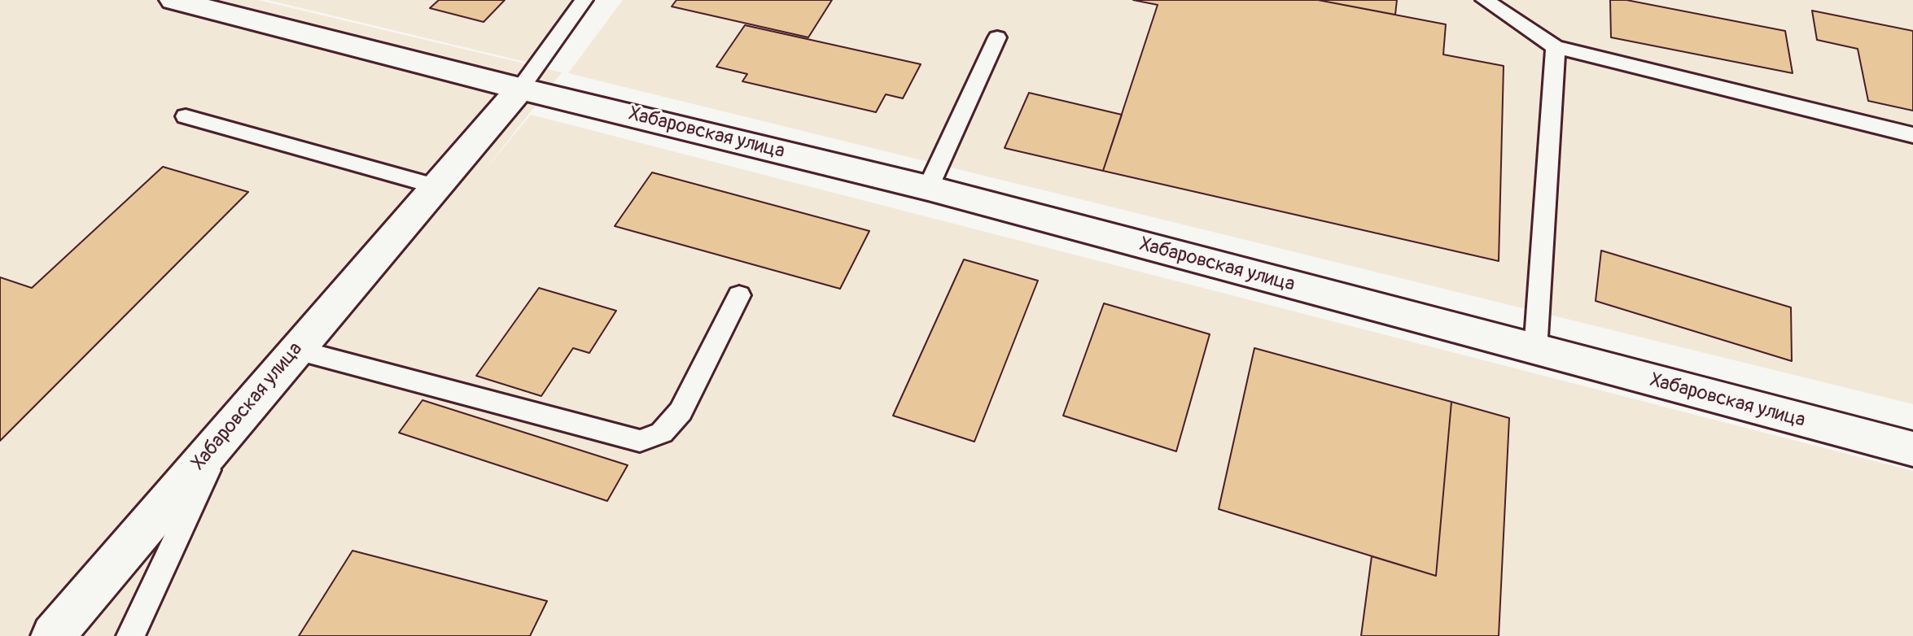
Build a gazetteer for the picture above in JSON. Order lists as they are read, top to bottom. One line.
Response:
{"streets":{"street":["Хабаровская улица"]}}
